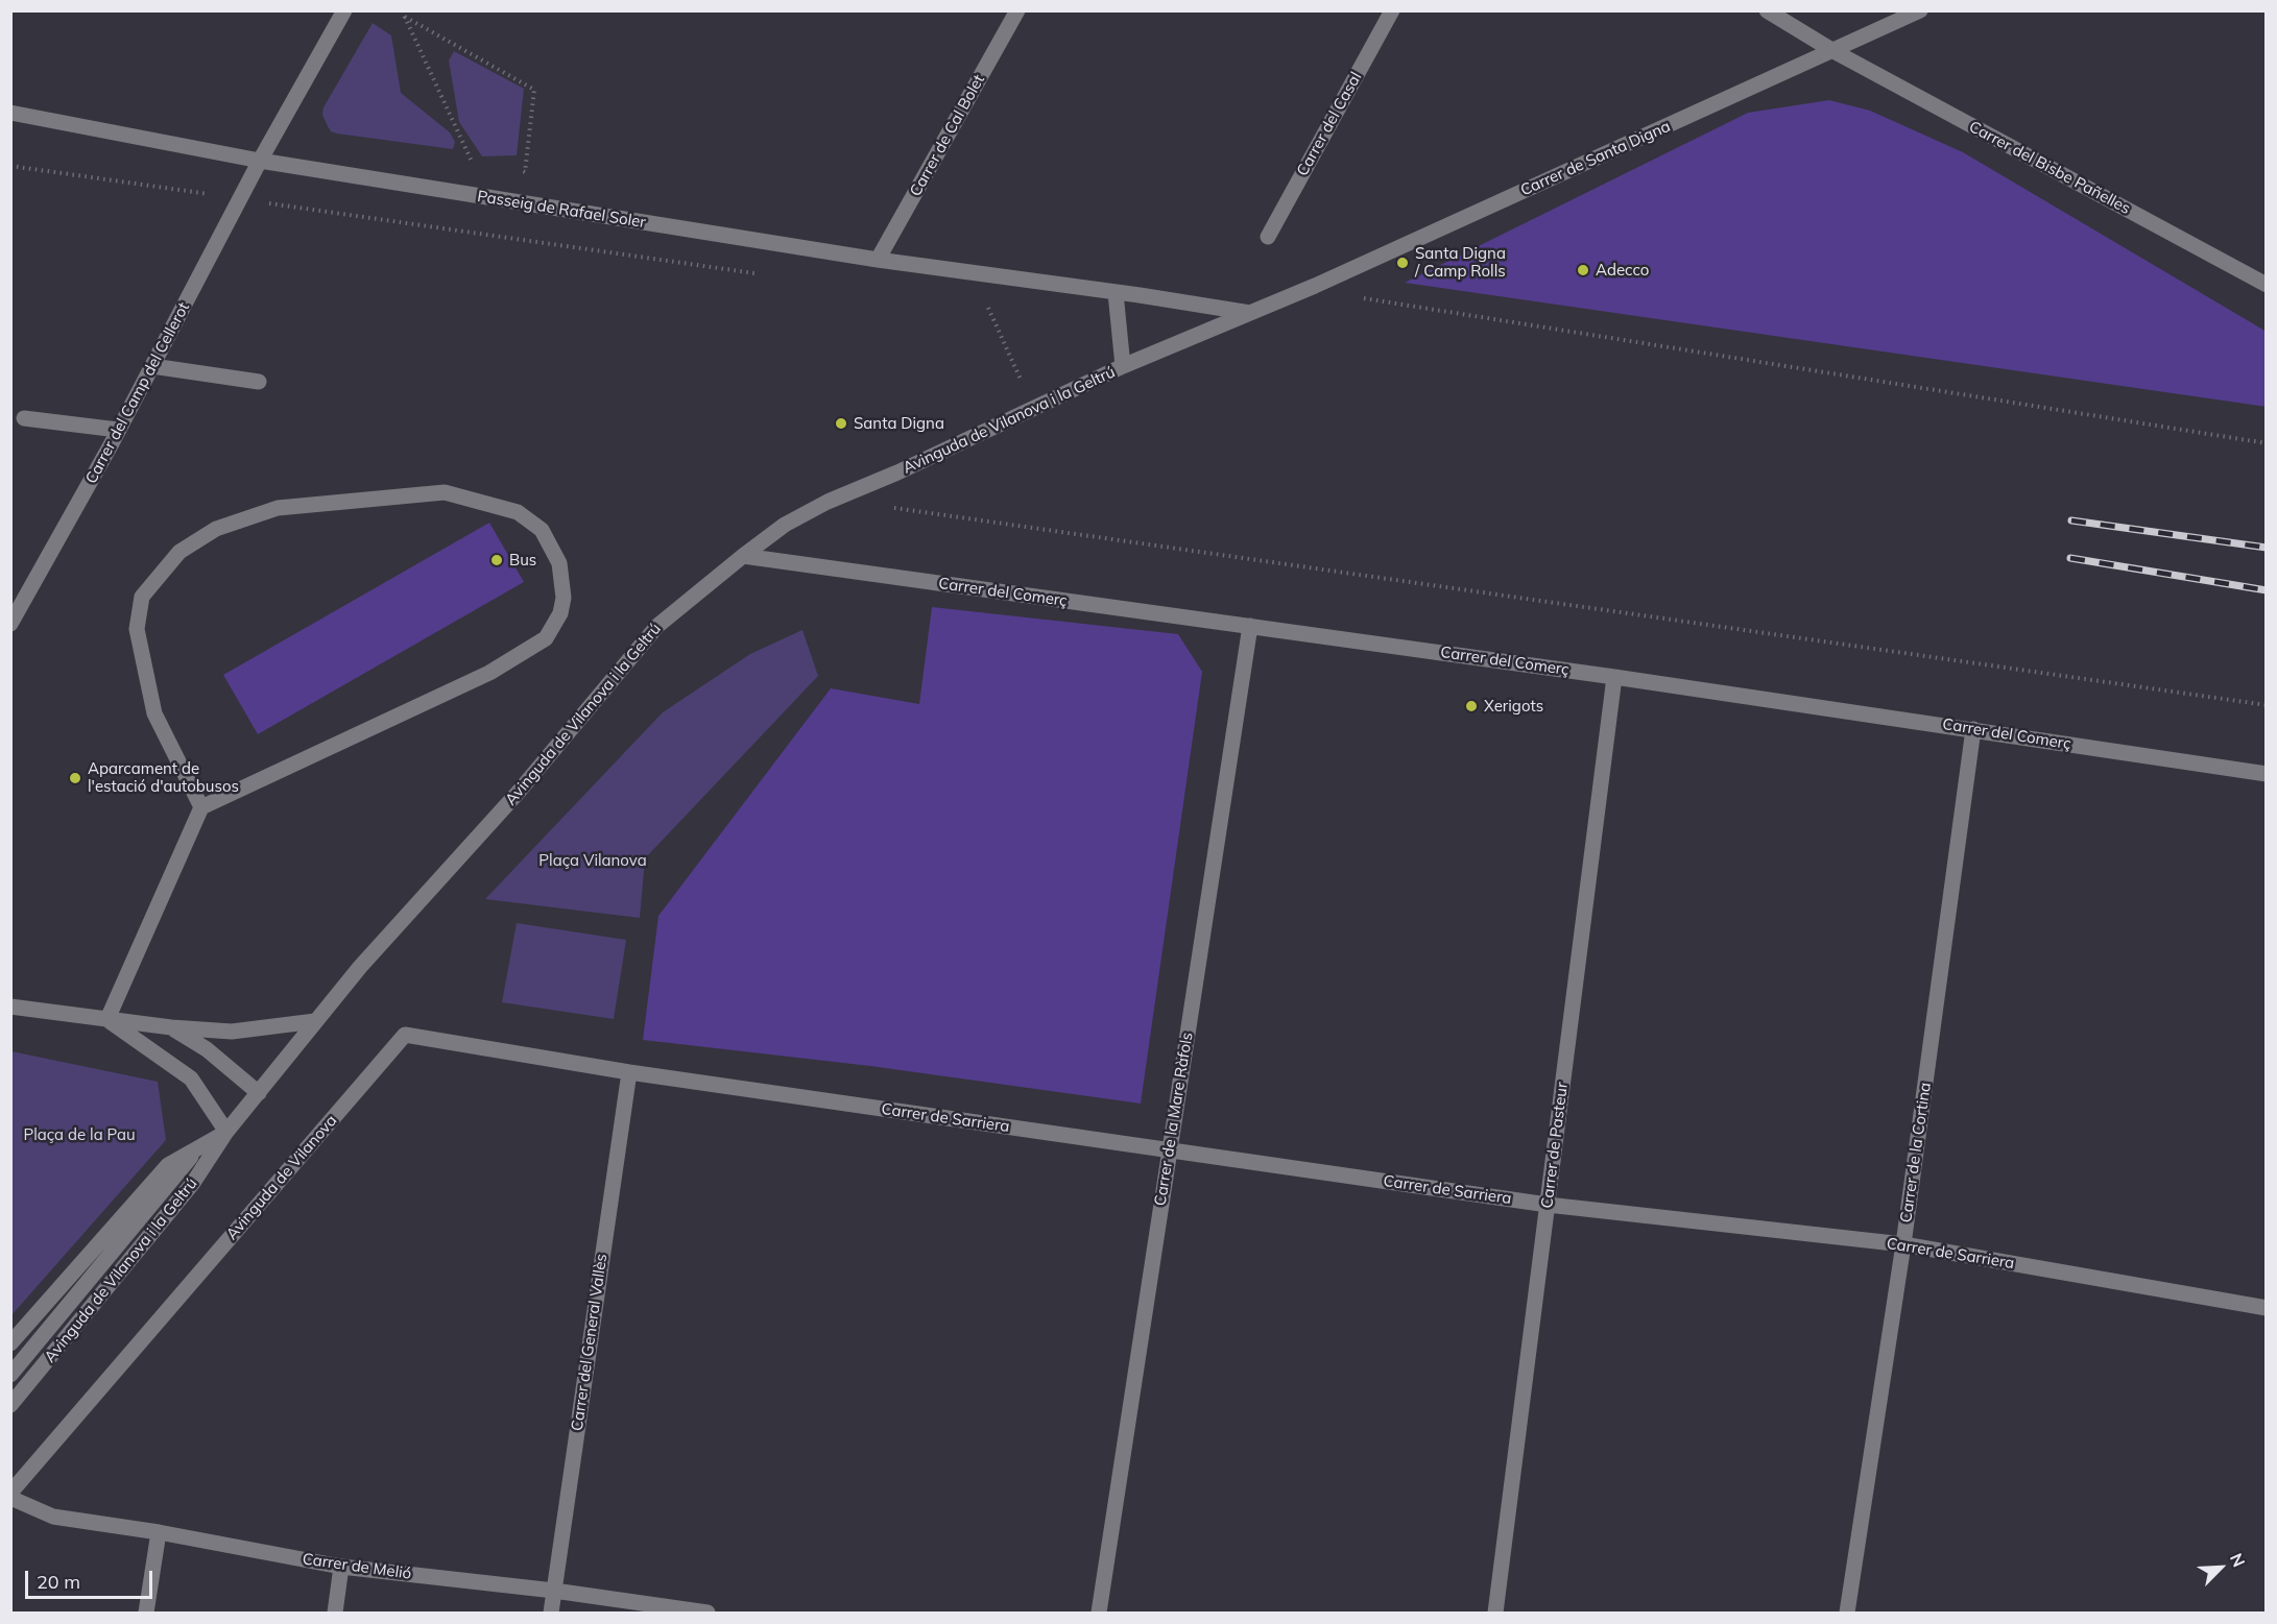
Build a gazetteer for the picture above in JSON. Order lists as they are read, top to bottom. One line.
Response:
{"streets":{"street":["Carrer del Casal","Carrer de Cal Bolet","Carrer de Santa Digna","Carrer del Bisbe Pañelles","Passeig de Rafael Soler","Carrer del Camp del Cellerot","Avinguda de Vilanova i la Geltrú","Carrer del Comerç","Carrer de Sarriera","Carrer de la Mare Ràfols","Carrer de Pasteur","Carrer de la Cortina","Avinguda de Vilanova","Carrer del General Vallès","Carrer de Melió"]},"crossings":[["Carrer de Cal Bolet","Passeig de Rafael Soler"],["Carrer de Santa Digna","Carrer del Bisbe Pañelles"],["Carrer de Santa Digna","Avinguda de Vilanova i la Geltrú"],["Passeig de Rafael Soler","Carrer del Camp del Cellerot"],["Passeig de Rafael Soler","Avinguda de Vilanova i la Geltrú"],["Avinguda de Vilanova i la Geltrú","Carrer del Comerç"],["Carrer del Comerç","Carrer de la Mare Ràfols"],["Carrer del Comerç","Carrer de Pasteur"],["Carrer del Comerç","Carrer de la Cortina"],["Carrer de Sarriera","Carrer de la Mare Ràfols"],["Carrer de Sarriera","Carrer de Pasteur"],["Carrer de Sarriera","Carrer de la Cortina"],["Carrer de Sarriera","Avinguda de Vilanova"],["Carrer de Sarriera","Carrer del General Vallès"],["Avinguda de Vilanova","Carrer del General Vallès"],["Carrer del General Vallès","Carrer de Melió"]],"parks":["Plaça Vilanova","Plaça de la Pau"],"places":["Santa Digna / Camp Rolls","Adecco","Santa Digna","Bus","Xerigots","Aparcament de l'estació d'autobusos"],"scale_bar":"20 m","north":"top right"}
